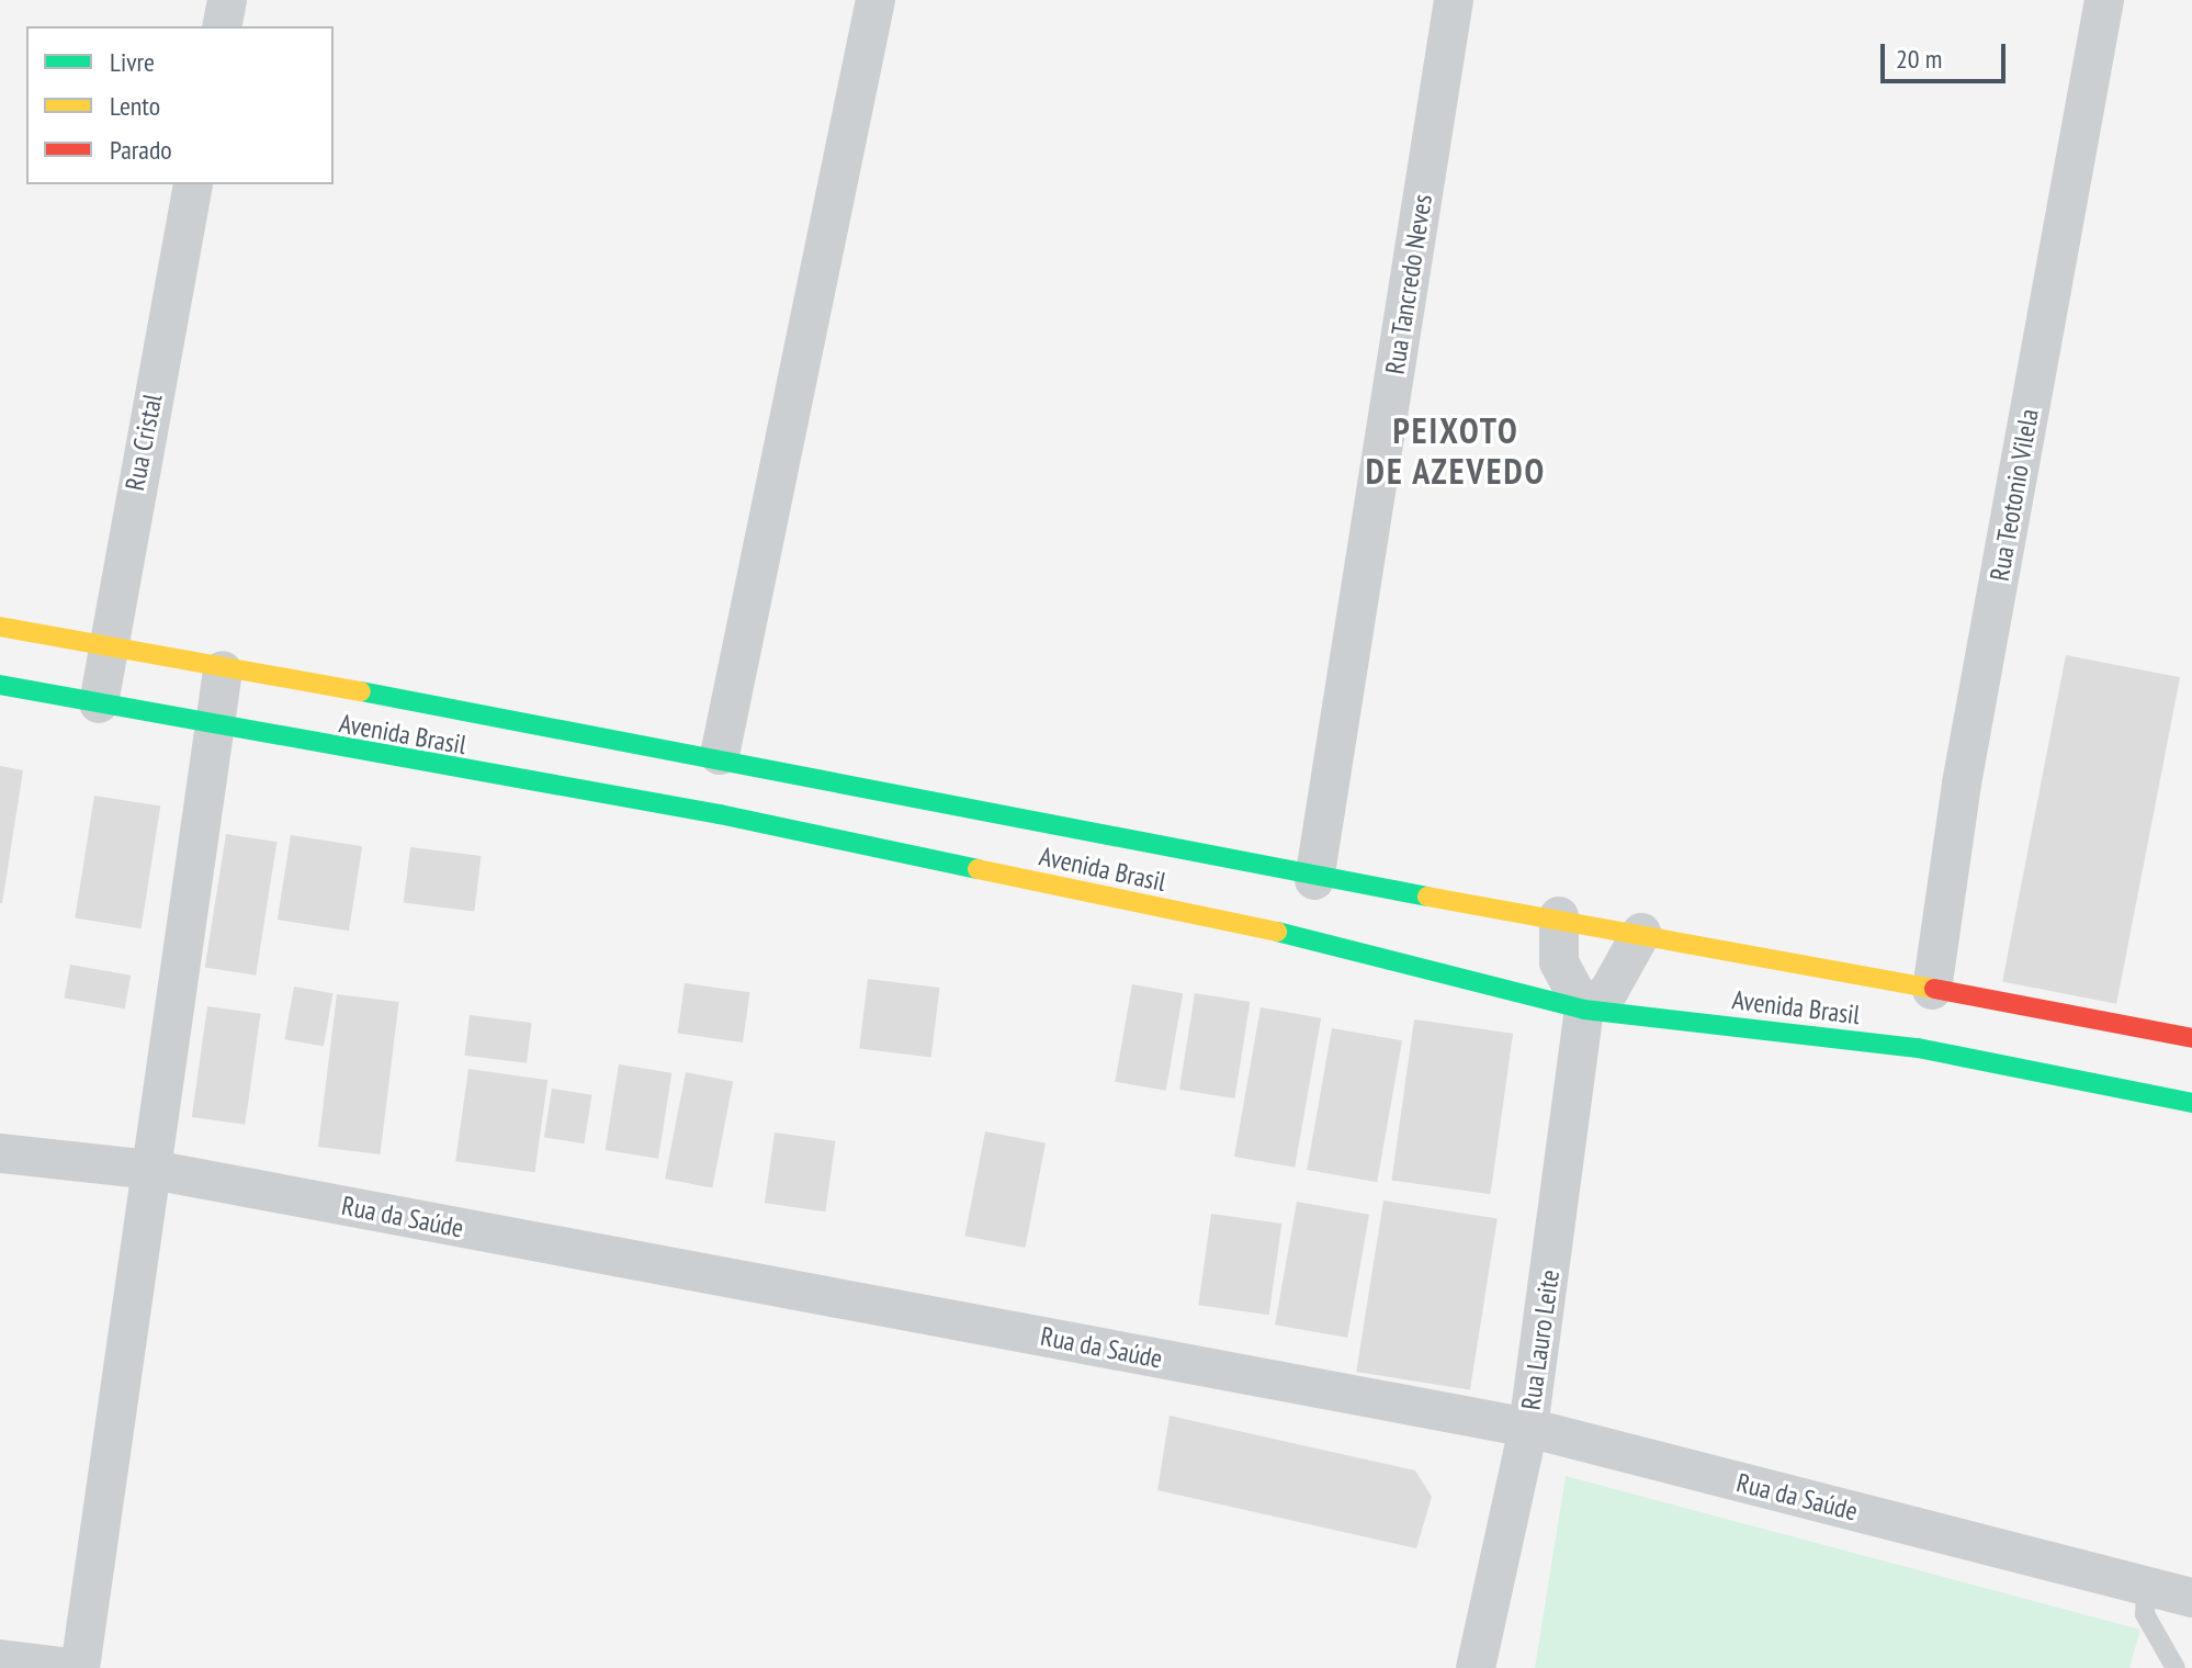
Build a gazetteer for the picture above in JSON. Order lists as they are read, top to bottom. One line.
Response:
{"streets":{"street":["Rua Tancredo Neves","Rua Cristal","Rua Teotonio Vilela","Avenida Brasil","Rua da Saúde","Rua Lauro Leite"]},"crossings":[["Rua Tancredo Neves","Avenida Brasil"],["Rua Cristal","Avenida Brasil"],["Rua Teotonio Vilela","Avenida Brasil"],["Avenida Brasil","Rua Lauro Leite"],["Rua da Saúde","Rua Lauro Leite"]],"districts":["PEIXOTO DE AZEVEDO"],"legend":["Livre","Lento","Parado"],"scale_bar":"20 m"}
